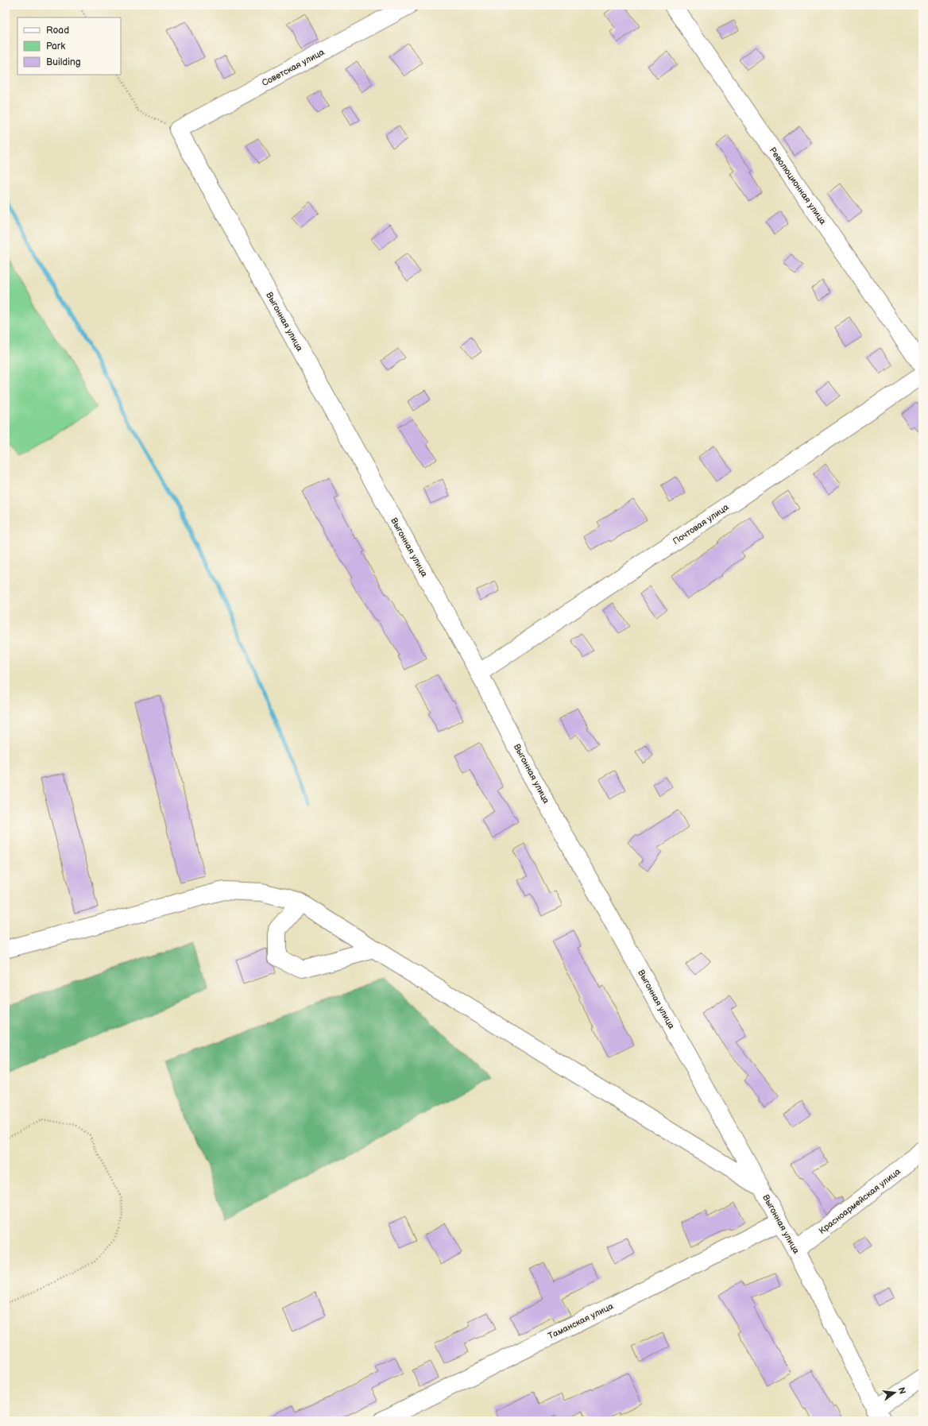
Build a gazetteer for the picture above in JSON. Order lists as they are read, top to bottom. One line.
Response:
{"streets":{"street":["Советская улица","Революционная улица","Выгонная улица","Почтовая улица","Красноармейская улица","Таманская улица"]},"crossings":[["Советская улица","Выгонная улица"],["Выгонная улица","Почтовая улица"],["Выгонная улица","Красноармейская улица"],["Выгонная улица","Таманская улица"]],"legend":["Road","Park","Building"],"north":"right"}
